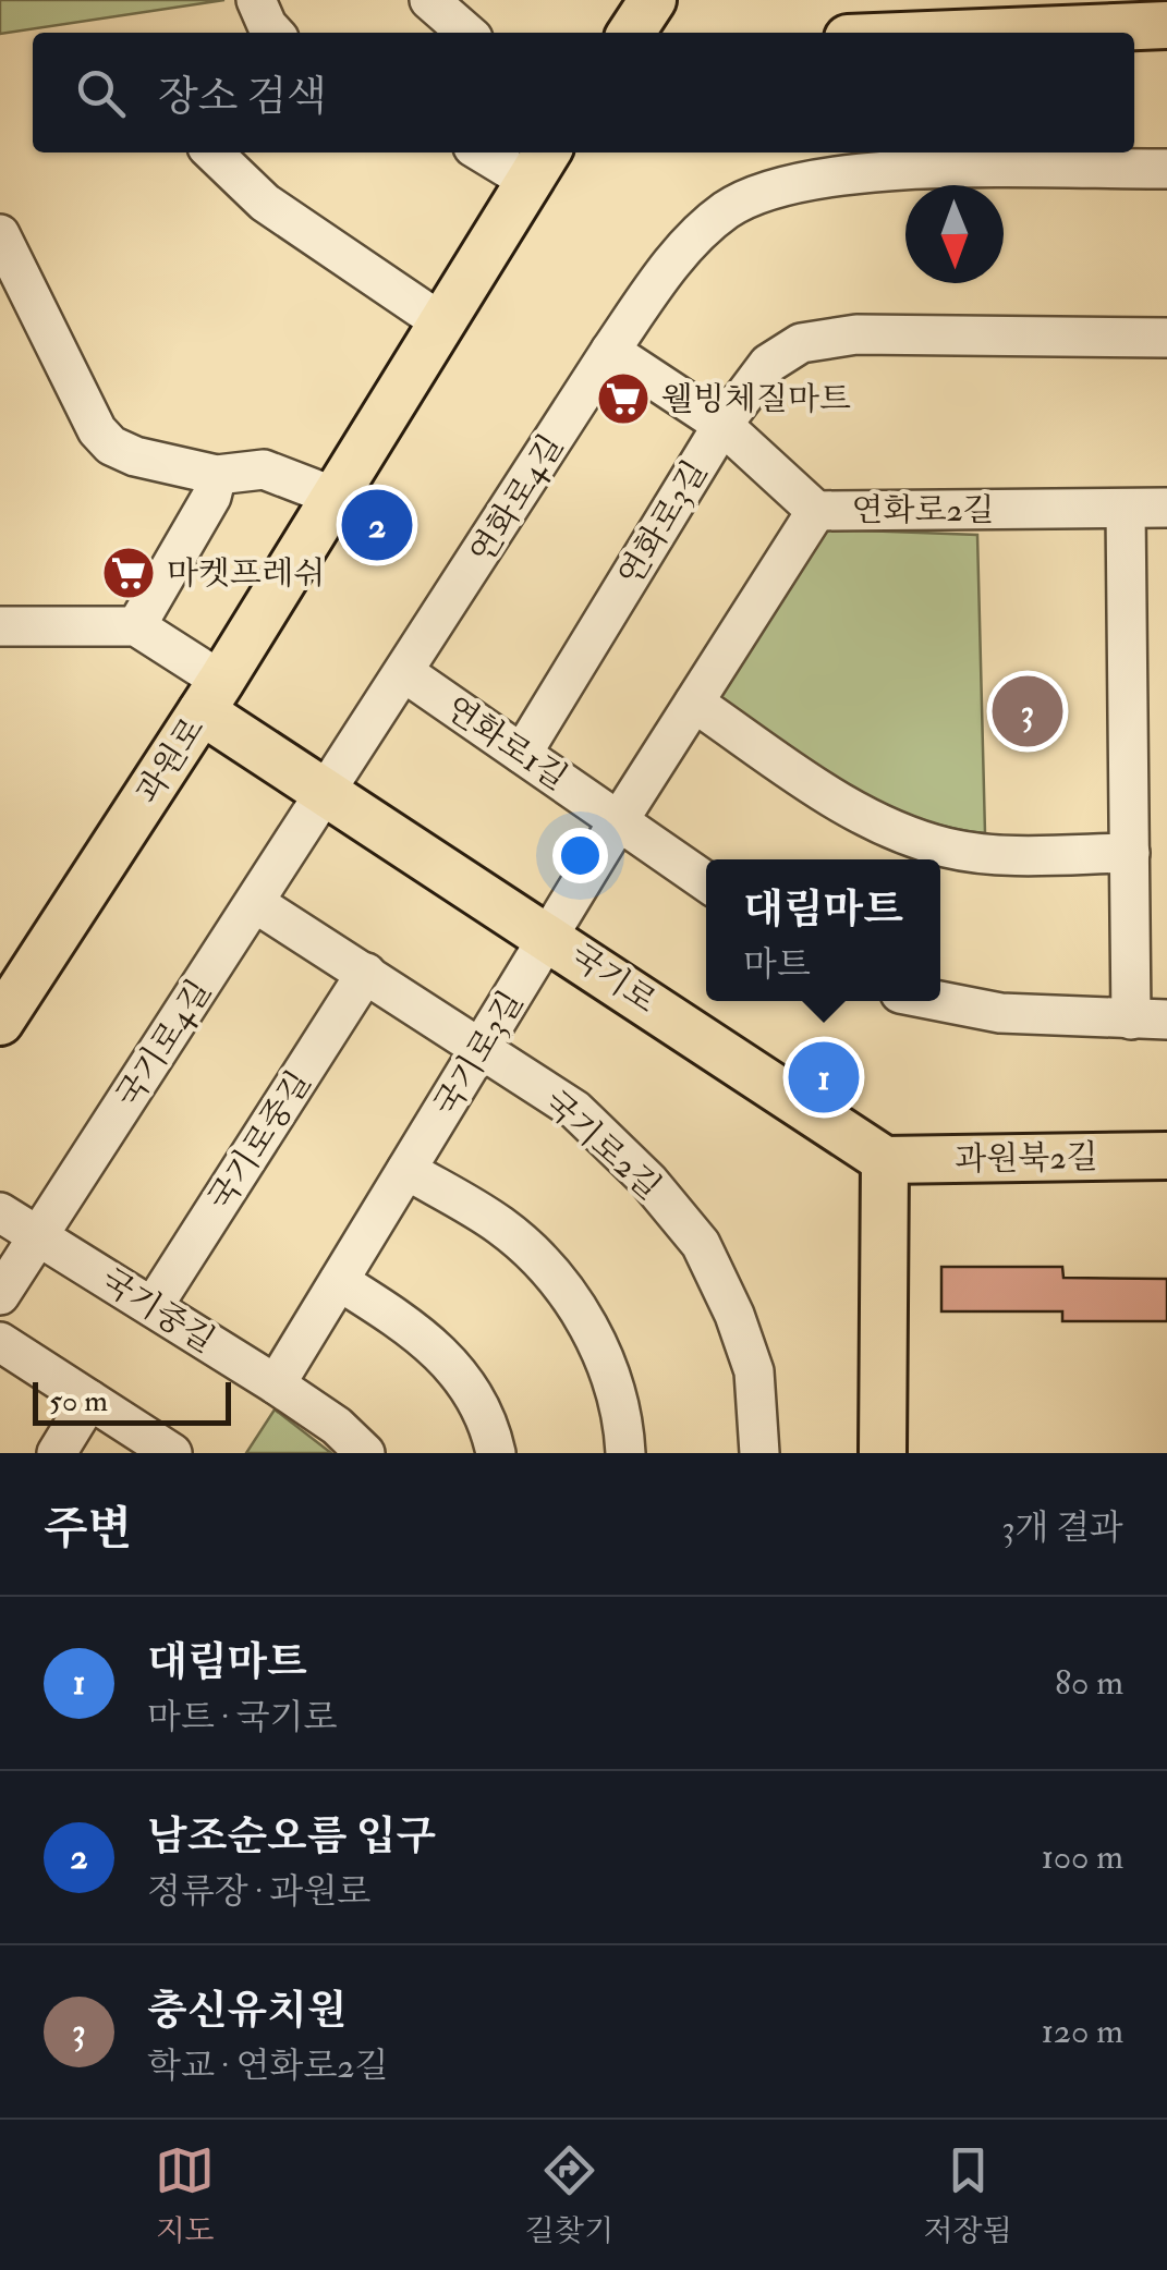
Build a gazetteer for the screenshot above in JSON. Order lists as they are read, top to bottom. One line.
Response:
{"streets":{"main road":["과원로","국기로","과원북2길"],"street":["연화로4길","연화로2길","연화로3길","연화로1길","국기로4길","국기로3길","국기로중길","국기로2길","국기중길"]},"crossings":[["연화로4길","연화로1길"],["연화로4길","국기로"],["연화로4길","국기로4길"],["연화로2길","연화로1길"],["연화로2길","국기로"],["연화로2길","국기로3길"],["연화로3길","연화로1길"],["과원로","국기로"],["국기로","국기로4길"],["국기로","국기로3길"],["국기로","과원북2길"],["국기로4길","국기로2길"],["국기로4길","국기중길"],["국기로3길","국기로2길"],["국기로3길","국기중길"],["국기로중길","국기로2길"],["국기로중길","국기중길"]],"places":{"supermarket":["웰빙체질마트","마켓프레쉬"]},"scale_bar":"50 m","north":"bottom","page":{"search":"장소 검색","pins":["2","3","1"],"popup":["대림마트","마트"],"scale":"50 m","heading":["주변","3개 결과"],"list":[{"mark":"1","name":"대림마트","note":"마트 · 국기로","value":"80 m"},{"mark":"2","name":"남조순오름 입구","note":"정류장 · 과원로","value":"100 m"},{"mark":"3","name":"충신유치원","note":"학교 · 연화로2길","value":"120 m"}],"nav":["지도","길찾기","저장됨"]}}
